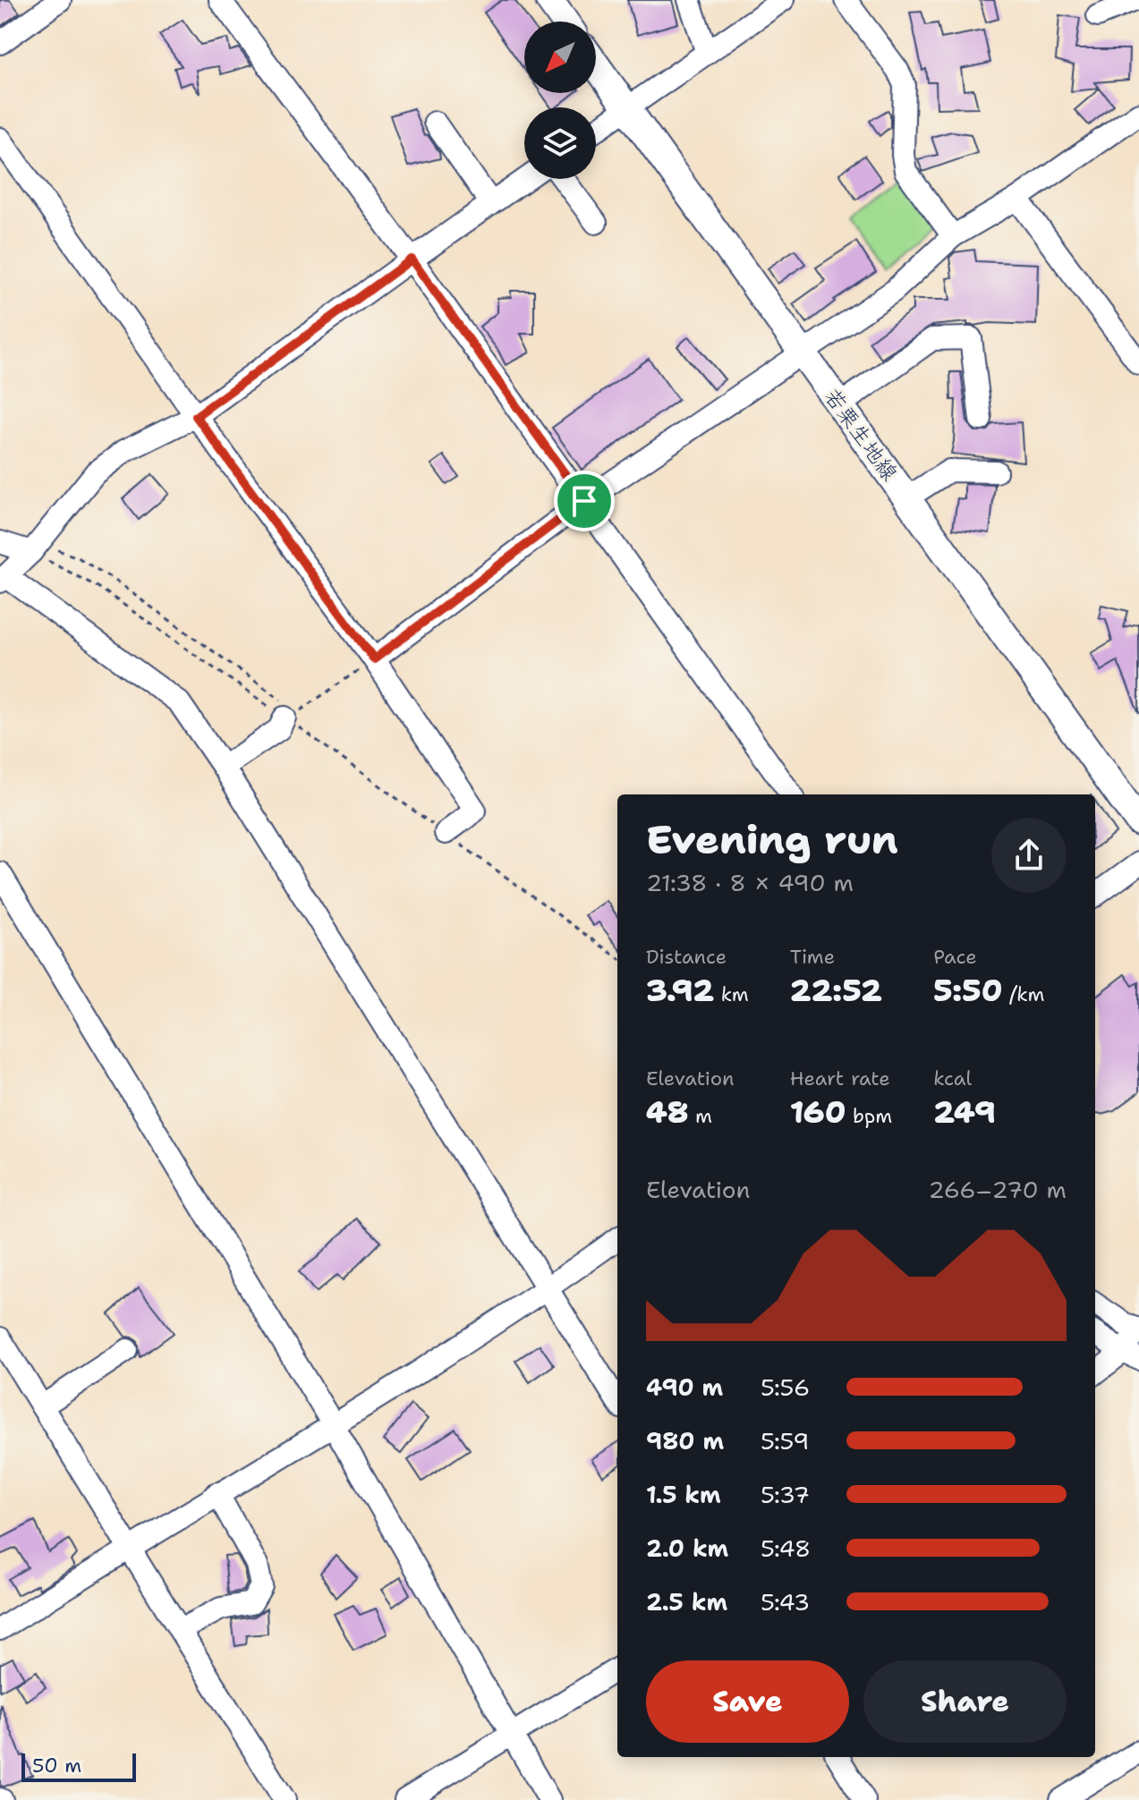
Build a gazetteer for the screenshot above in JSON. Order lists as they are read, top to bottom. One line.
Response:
{"streets":{"main road":["若栗生地線"]},"scale_bar":"50 m","north":"bottom left","page":{"heading":["Evening run","21:38 · 8 × 490 m"],"stats":[["Distance","3.92 km"],["Time","22:52"],["Pace","5:50 /km"],["Elevation","48 m"],["Heart rate","160 bpm"],["kcal","249"]],"chart":["Elevation","266–270 m"],"list":[{"name":"490 m","note":"5:56"},{"name":"980 m","note":"5:59"},{"name":"1.5 km","note":"5:37"},{"name":"2.0 km","note":"5:48"},{"name":"2.5 km","note":"5:43"}],"buttons":["Save","Share"],"scale":"50 m"}}
